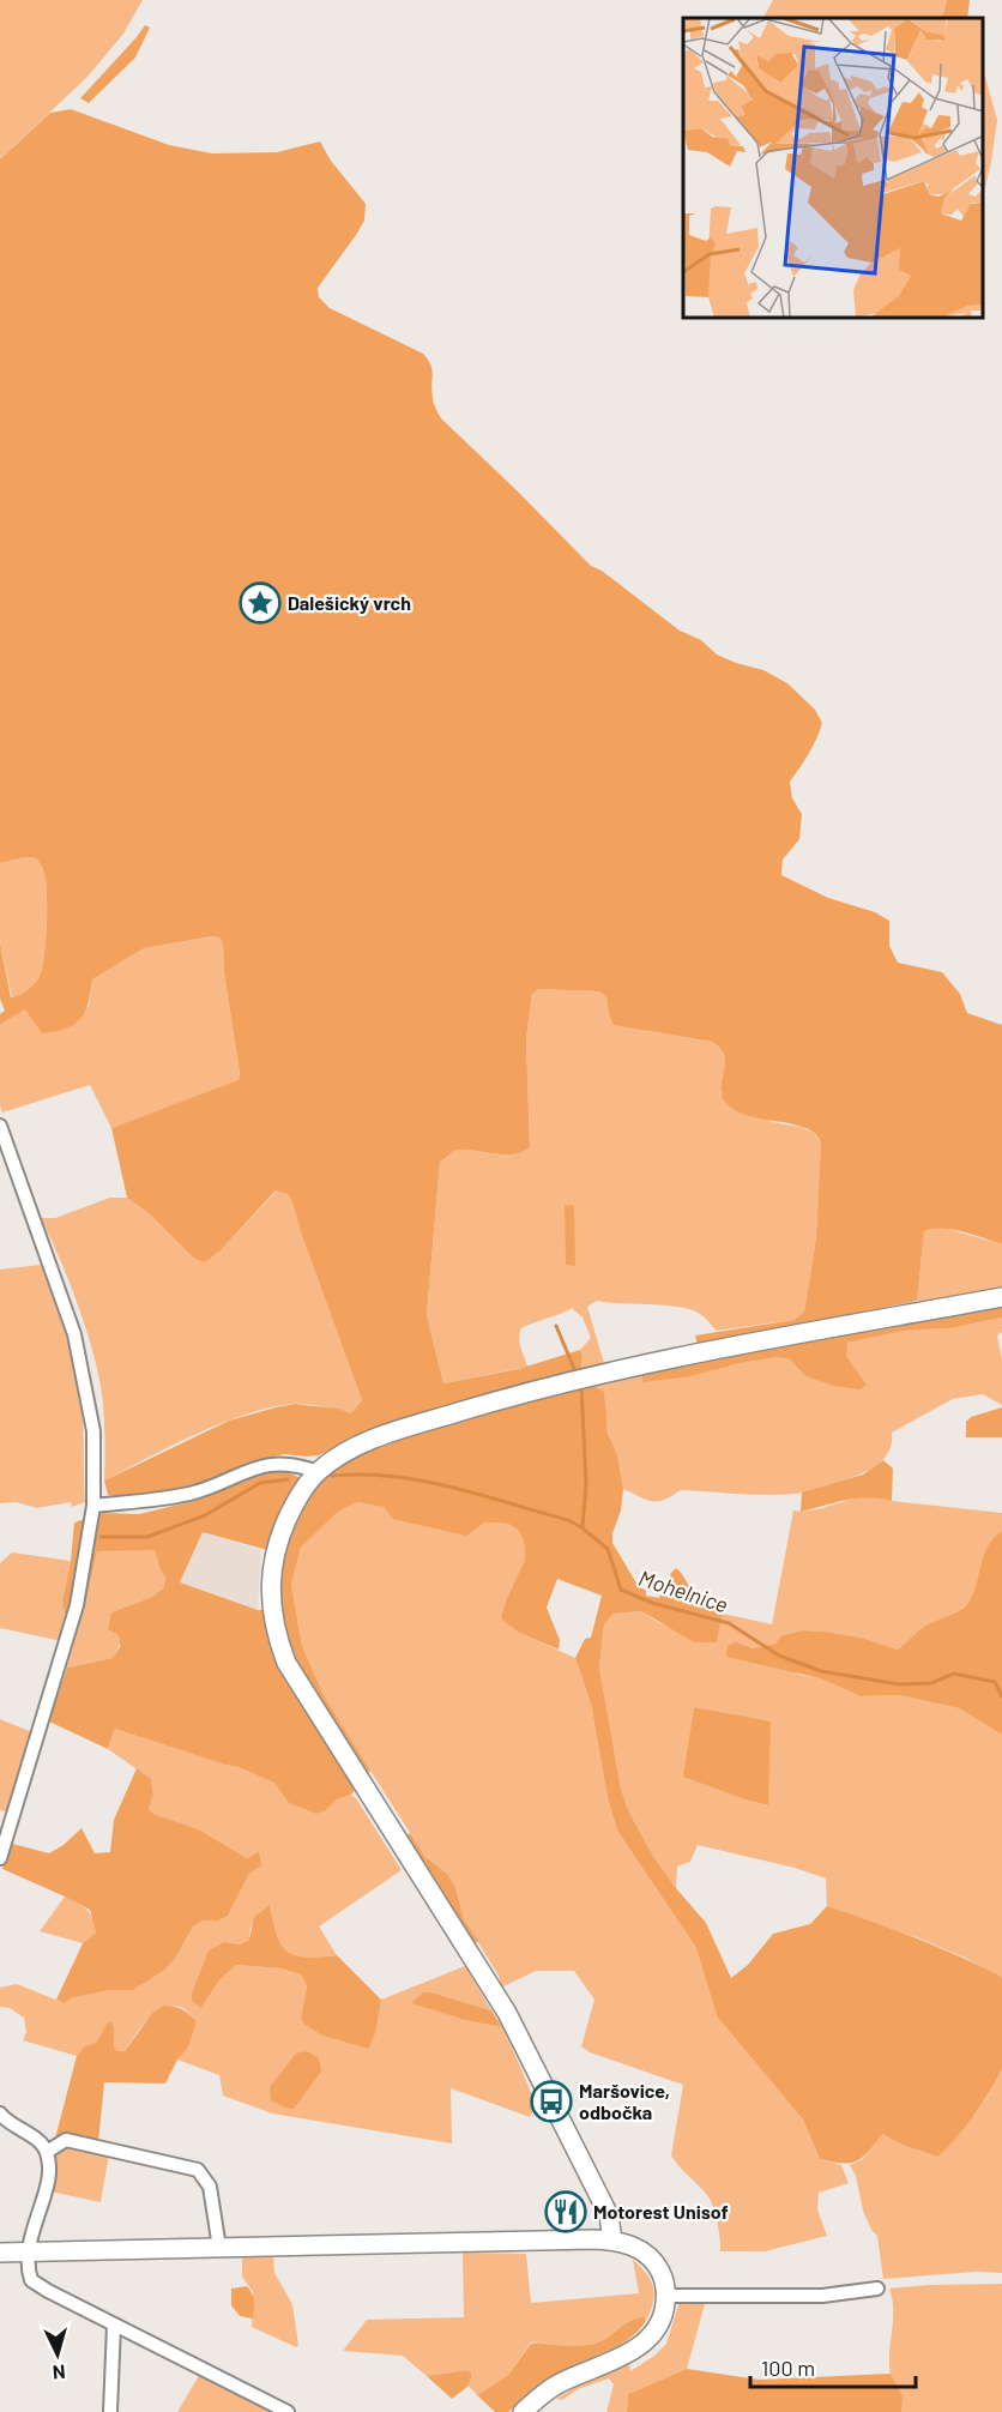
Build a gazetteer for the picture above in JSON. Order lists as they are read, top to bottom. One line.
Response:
{"water":["Mohelnice"],"places":{"place":["Dalešický vrch"],"bus stop":["Maršovice, odbočka"],"restaurant":["Motorest Unisof"]},"scale_bar":"100 m","north":"bottom"}
